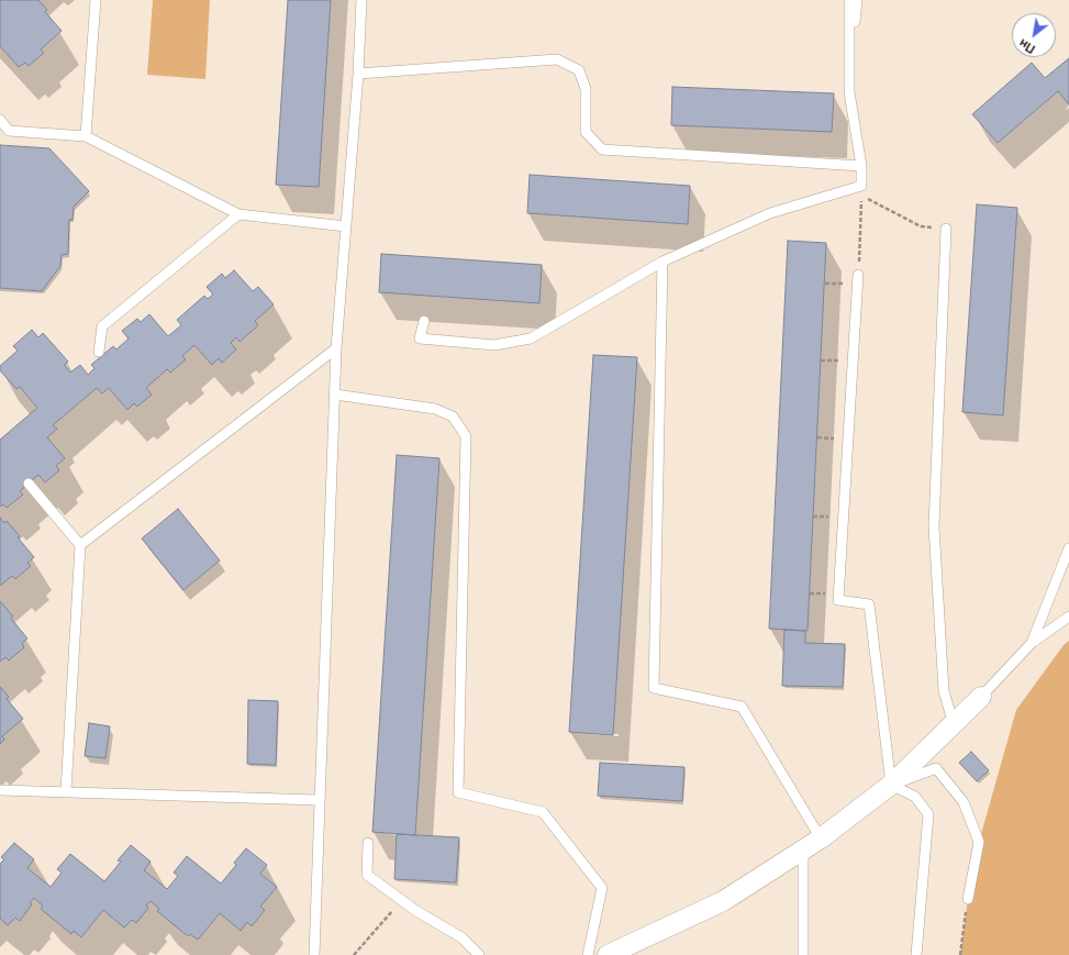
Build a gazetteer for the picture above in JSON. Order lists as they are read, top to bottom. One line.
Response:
{"north":"bottom left"}
